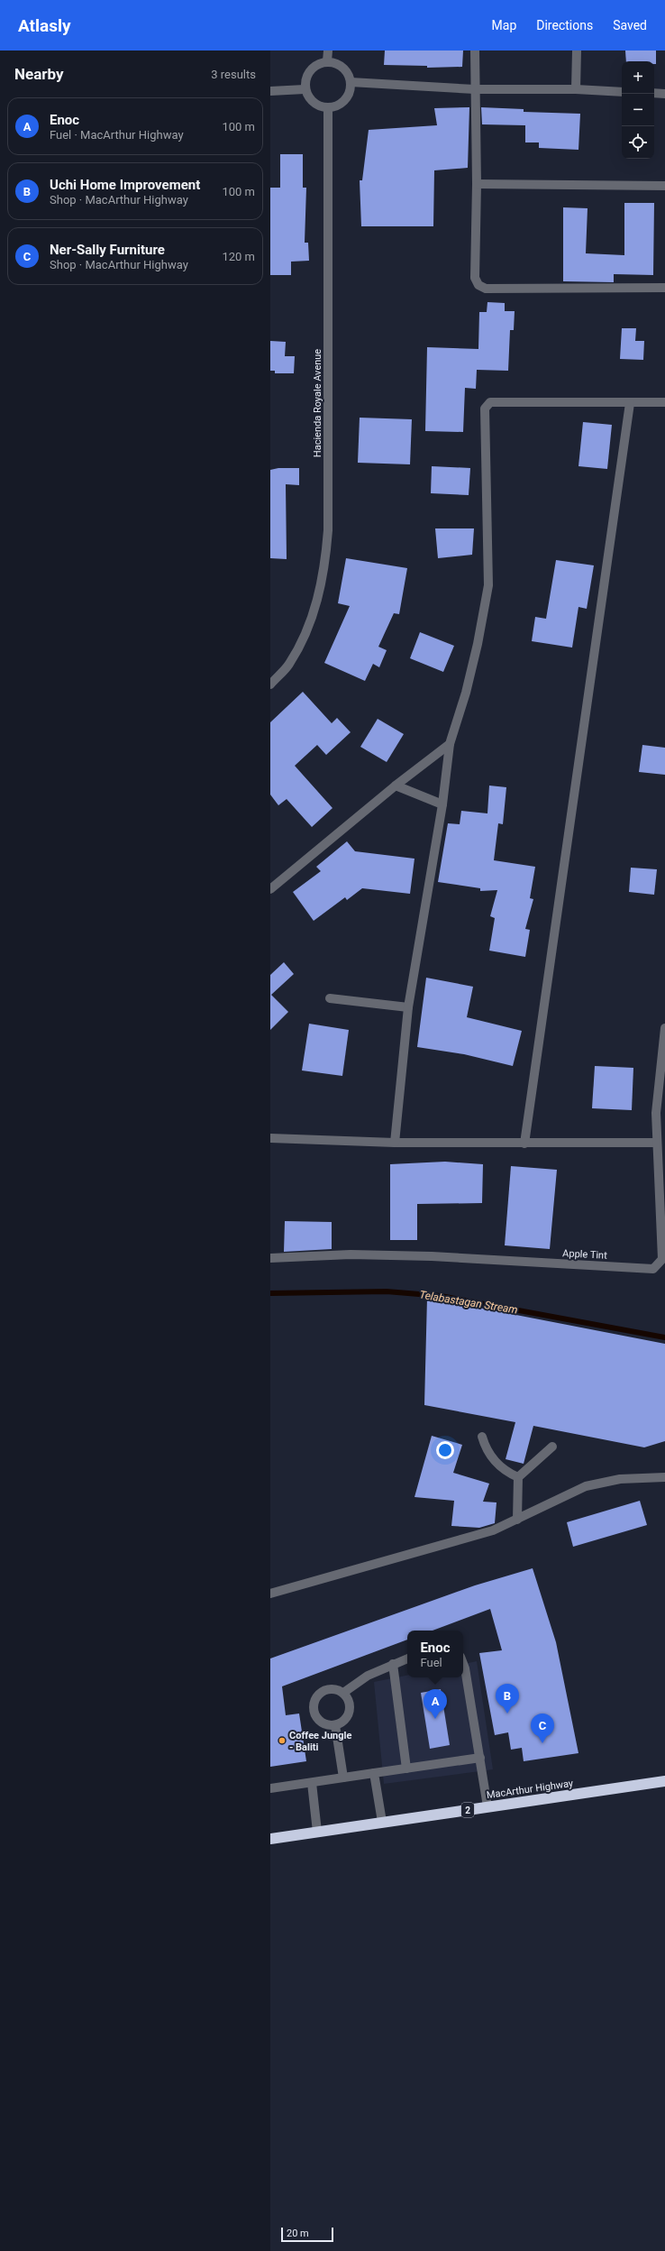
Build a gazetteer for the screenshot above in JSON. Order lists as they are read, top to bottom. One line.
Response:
{"streets":{"highway":["MacArthur Highway","2"],"street":["Hacienda Royale Avenue","Apple Tint"]},"water":["Telabastagan Stream"],"places":["Coffee Jungle - Baliti"],"scale_bar":"20 m","page":{"header":"Atlasly","nav":["Map","Directions","Saved"],"heading":["Nearby","3 results"],"map_buttons":["+","−"],"list":[{"mark":"A","name":"Enoc","note":"Fuel · MacArthur Highway","value":"100 m"},{"mark":"B","name":"Uchi Home Improvement","note":"Shop · MacArthur Highway","value":"100 m"},{"mark":"C","name":"Ner-Sally Furniture","note":"Shop · MacArthur Highway","value":"120 m"}],"popup":["Enoc","Fuel"],"pins":["B","A","C"],"scale":"20 m"}}
